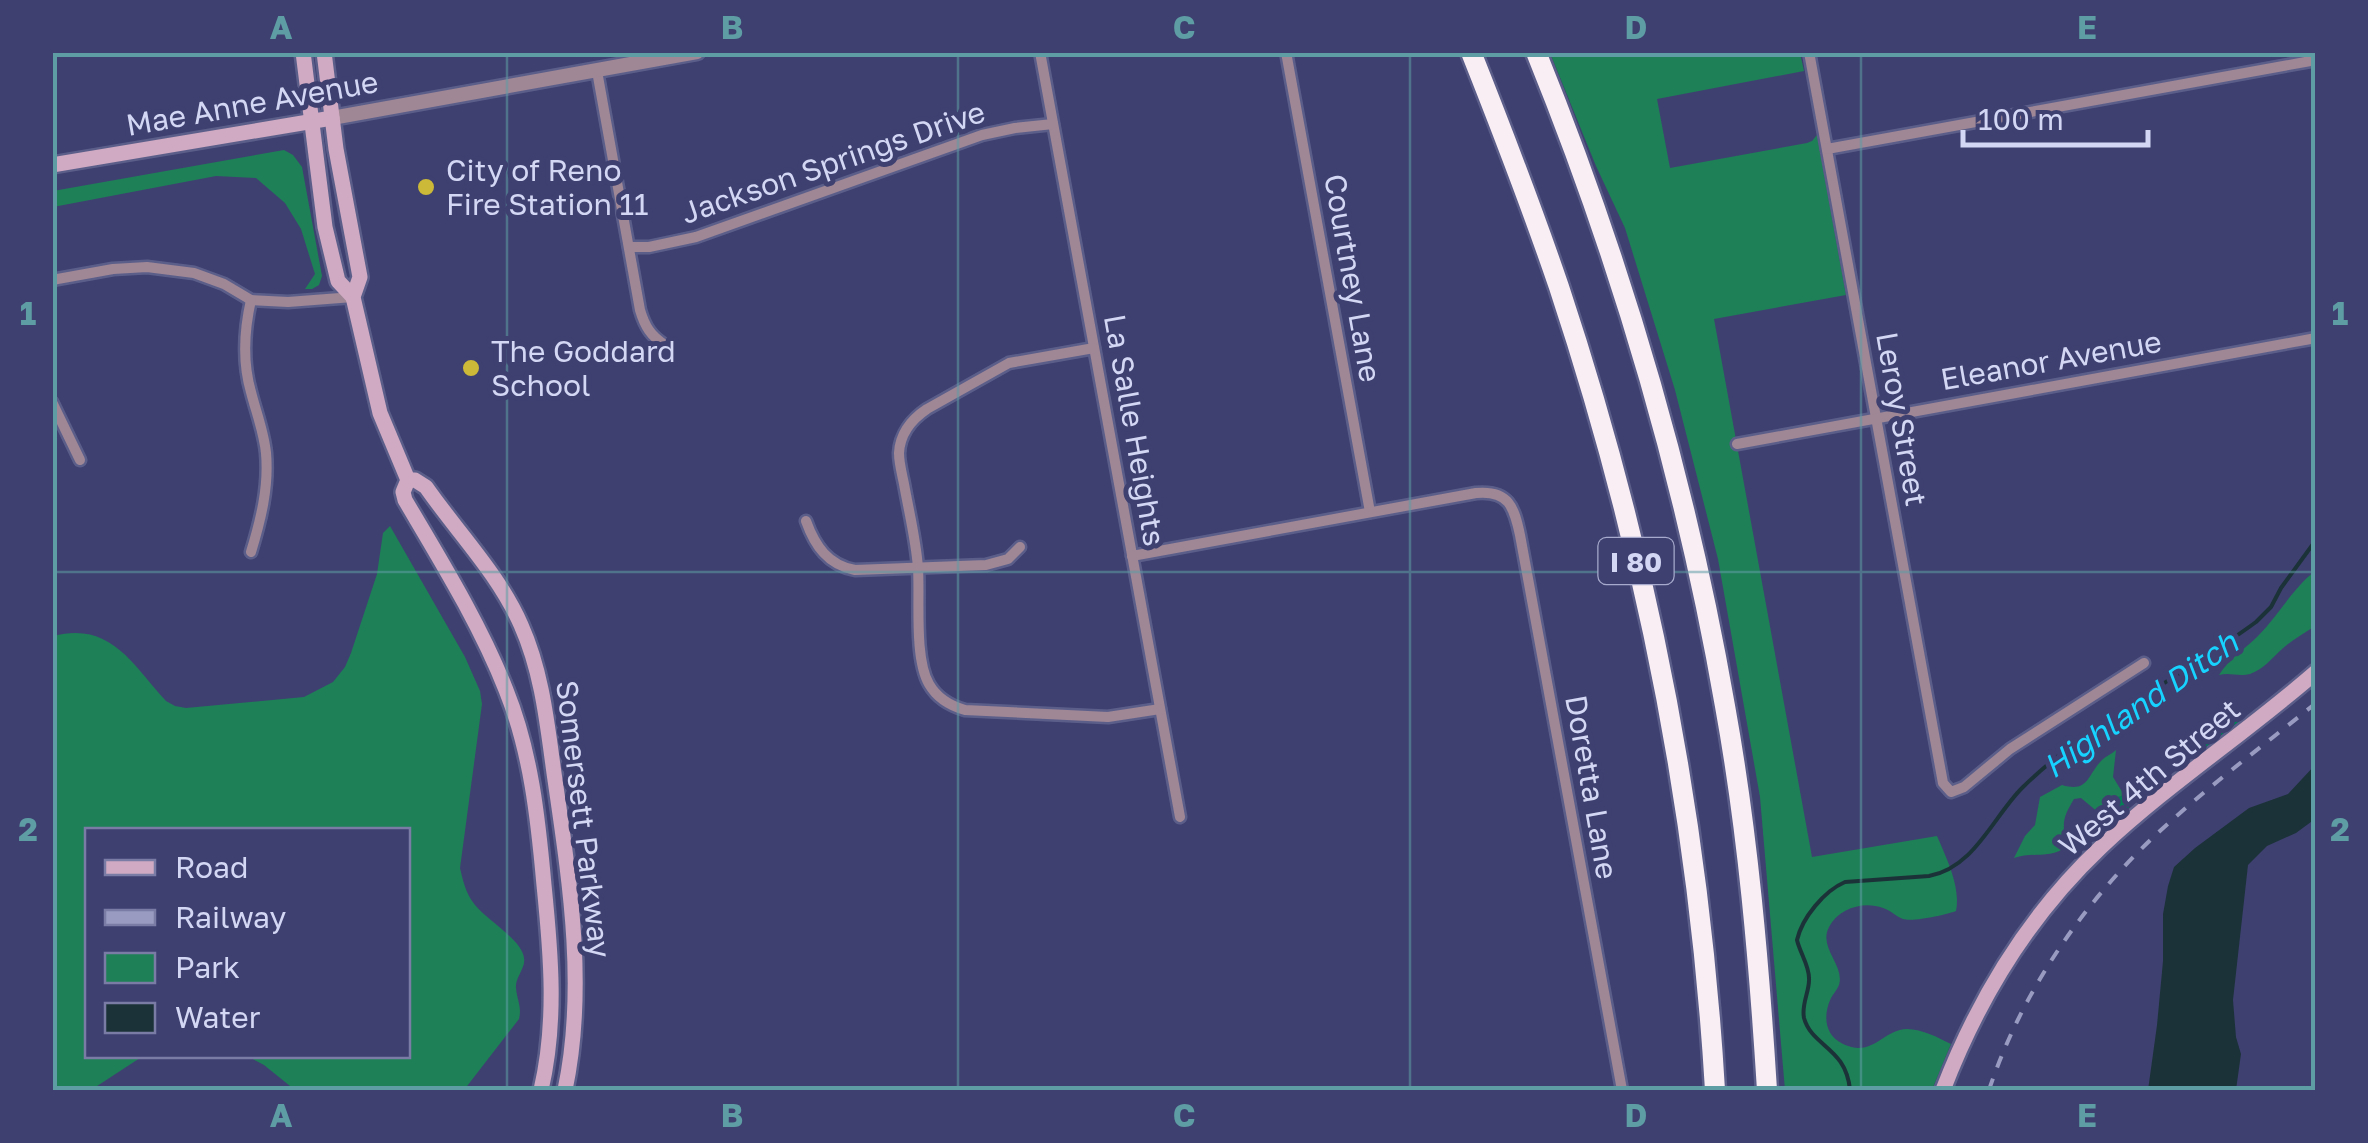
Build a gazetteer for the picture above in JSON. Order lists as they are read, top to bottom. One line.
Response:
{"streets":{"highway":["I 80"],"main road":["Mae Anne Avenue","West 4th Street","Somersett Parkway"],"street":["Jackson Springs Drive","Courtney Lane","Eleanor Avenue","Leroy Street","La Salle Heights","Doretta Lane"]},"crossings":[["Mae Anne Avenue","Somersett Parkway"],["Jackson Springs Drive","La Salle Heights"],["Courtney Lane","Doretta Lane"],["Eleanor Avenue","Leroy Street"]],"water":["Highland Ditch"],"places":["City of Reno Fire Station 11","The Goddard School"],"legend":["Road","Railway","Park","Water"],"scale_bar":"100 m","grid":{"columns":["A","B","C","D","E"],"rows":["1","2"]}}
